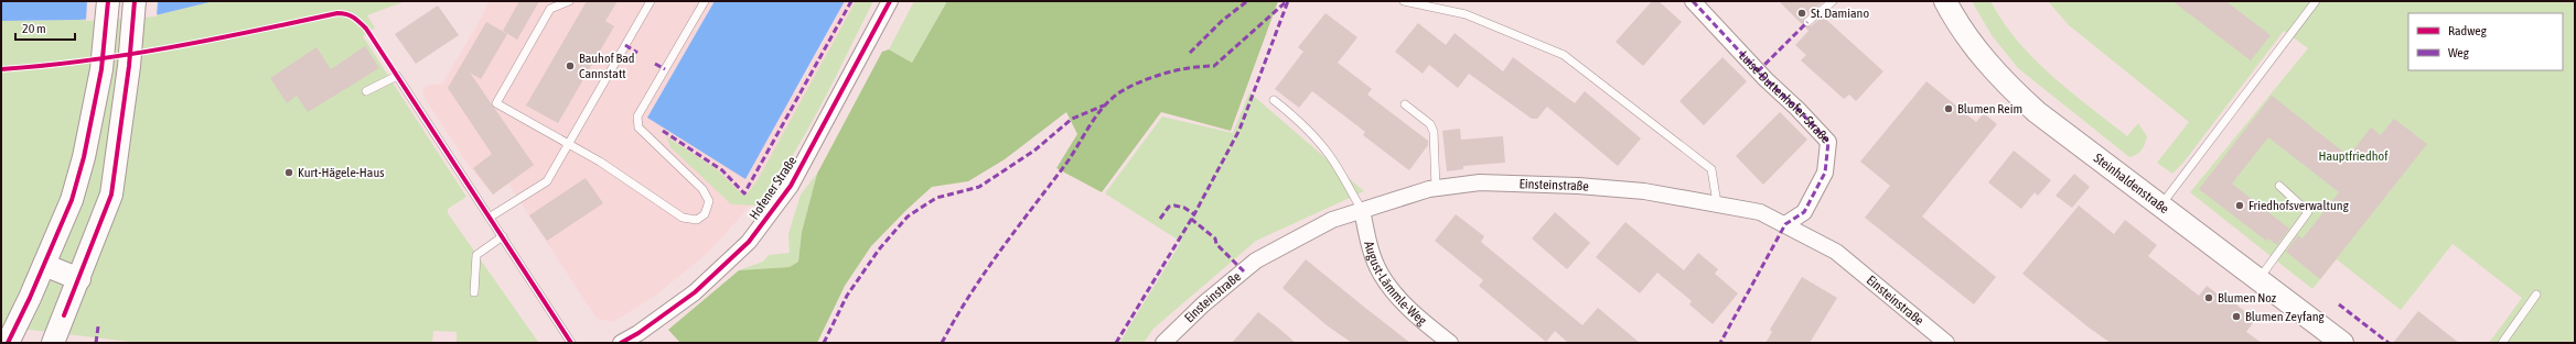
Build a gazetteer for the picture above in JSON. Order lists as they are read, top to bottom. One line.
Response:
{"streets":{"main road":["Steinhaldenstraße"],"street":["Luise-Duttenhofer-Straße","Einsteinstraße","Hofener Straße","August-Lämmle-Weg"]},"crossings":[["Luise-Duttenhofer-Straße","Einsteinstraße"],["Einsteinstraße","August-Lämmle-Weg"]],"parks":["Hauptfriedhof"],"places":["St. Damiano","Bauhof Bad Cannstatt","Blumen Reim","Kurt-Hägele-Haus","Friedhofsverwaltung","Blumen Noz","Blumen Zeyfang"],"legend":["Radweg","Weg"],"scale_bar":"20 m"}
